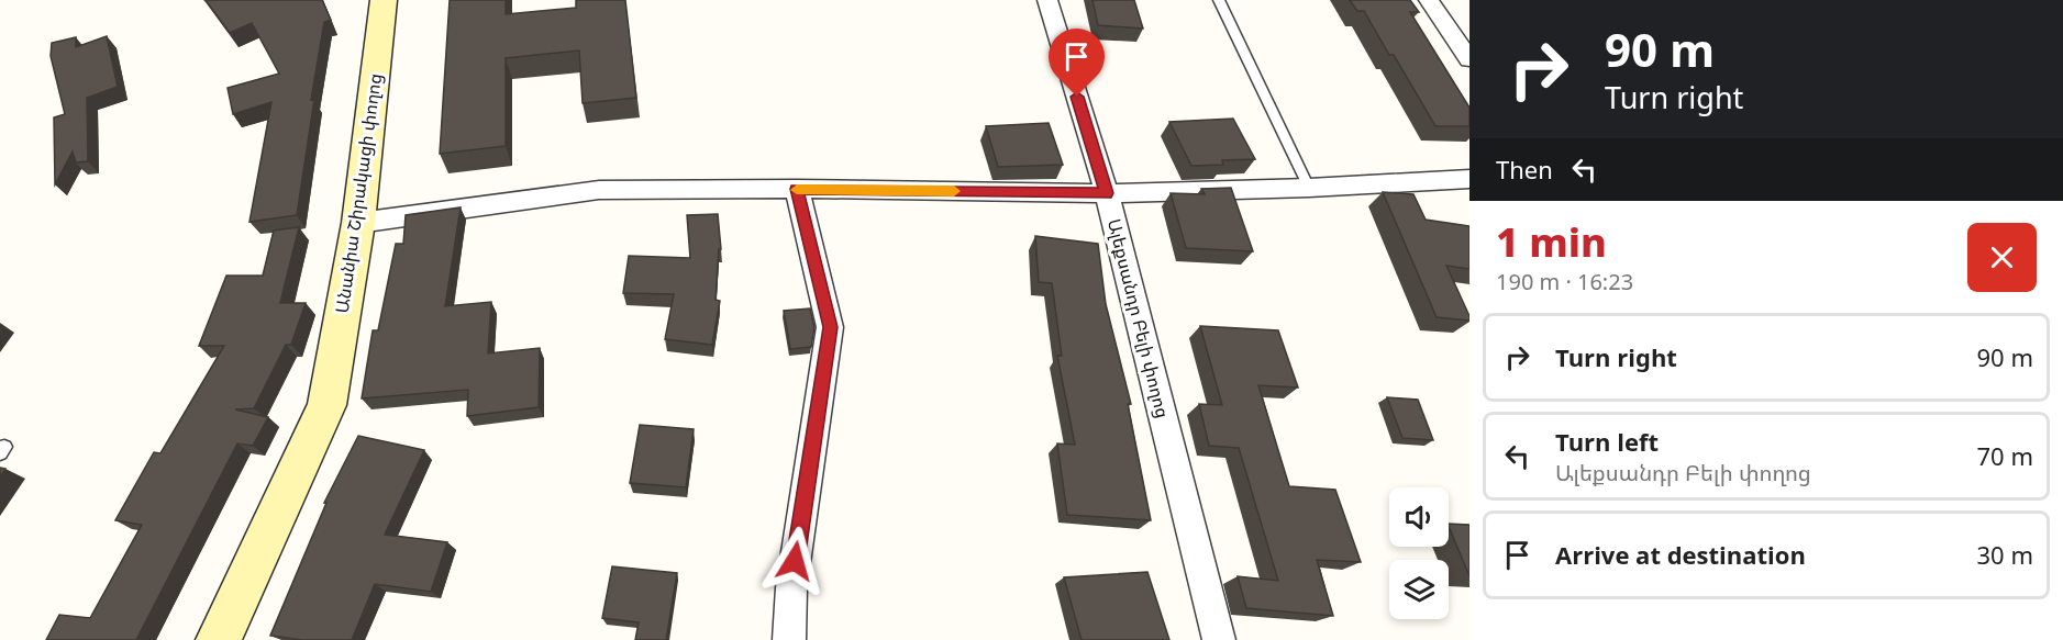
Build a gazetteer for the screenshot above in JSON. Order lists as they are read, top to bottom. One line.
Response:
{"streets":{"main road":["Անանիա Շիրակացի փողոց"],"street":["Ալեքսանդր Բելի փողոց"]},"page":{"turn":["90 m","Turn right"],"then":"Then","heading":["1 min","190 m · 16:23"],"list":[{"name":"Turn right","value":"90 m"},{"name":"Turn left","note":"Ալեքսանդր Բելի փողոց","value":"70 m"},{"name":"Arrive at destination","value":"30 m"}]}}
